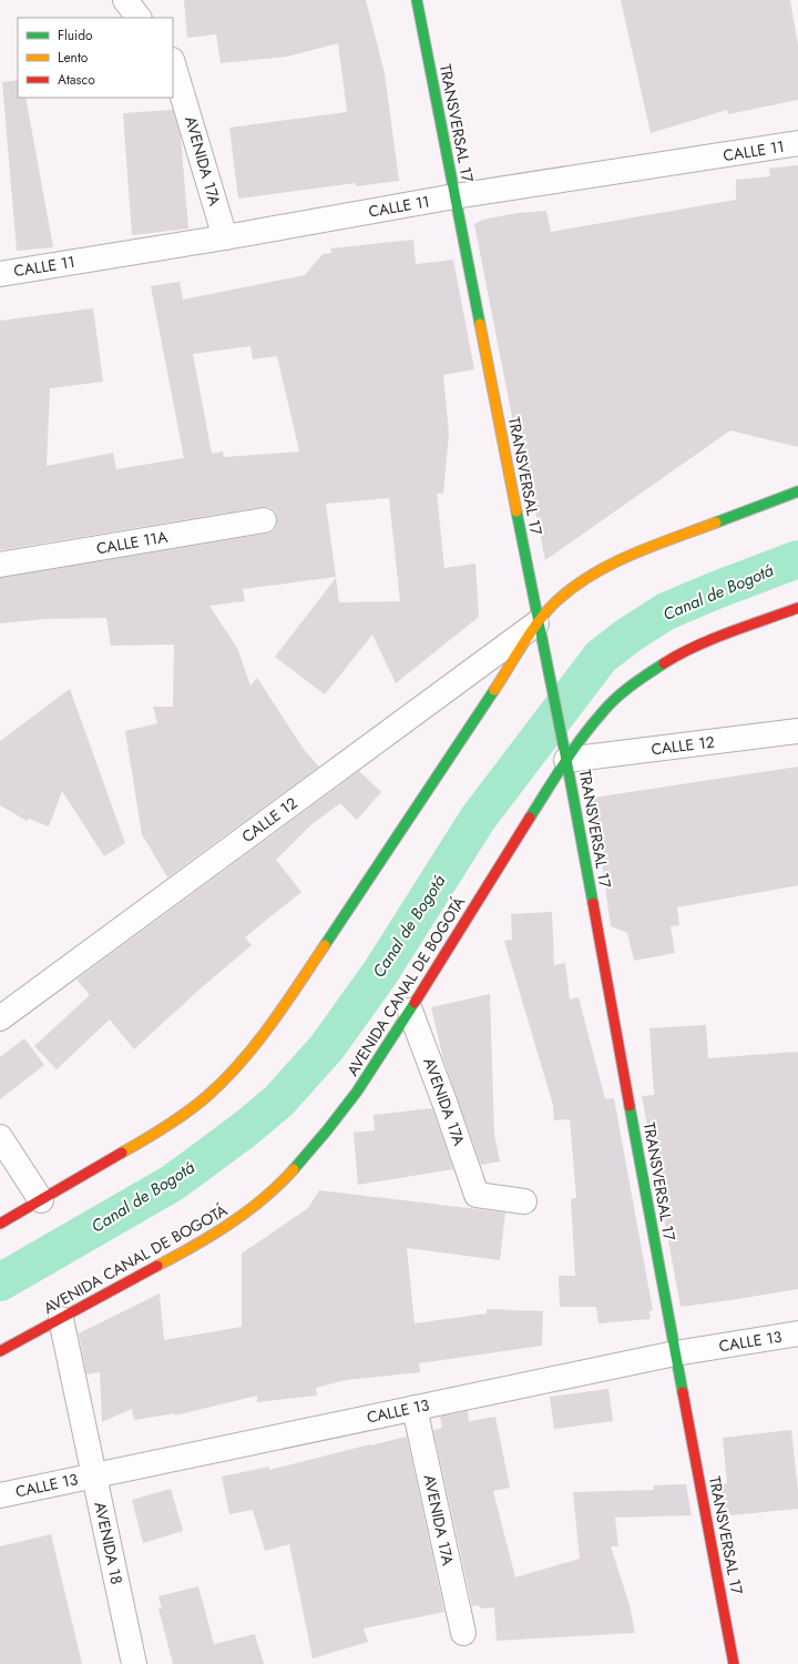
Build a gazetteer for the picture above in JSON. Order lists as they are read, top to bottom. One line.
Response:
{"streets":{"main road":["TRANSVERSAL 17","AVENIDA CANAL DE BOGOTÁ"],"street":["CALLE 11","AVENIDA 17A","CALLE 11A","CALLE 12","CALLE 13","AVENIDA 18"]},"crossings":[["TRANSVERSAL 17","CALLE 11"],["TRANSVERSAL 17","CALLE 12"],["TRANSVERSAL 17","AVENIDA CANAL DE BOGOTÁ"],["TRANSVERSAL 17","CALLE 13"],["CALLE 11","AVENIDA 17A"],["AVENIDA 17A","AVENIDA CANAL DE BOGOTÁ"],["AVENIDA 17A","CALLE 13"],["CALLE 12","AVENIDA CANAL DE BOGOTÁ"],["AVENIDA CANAL DE BOGOTÁ","AVENIDA 18"],["CALLE 13","AVENIDA 18"]],"water":["Canal de Bogotá"],"legend":["Fluido","Lento","Atasco"]}
